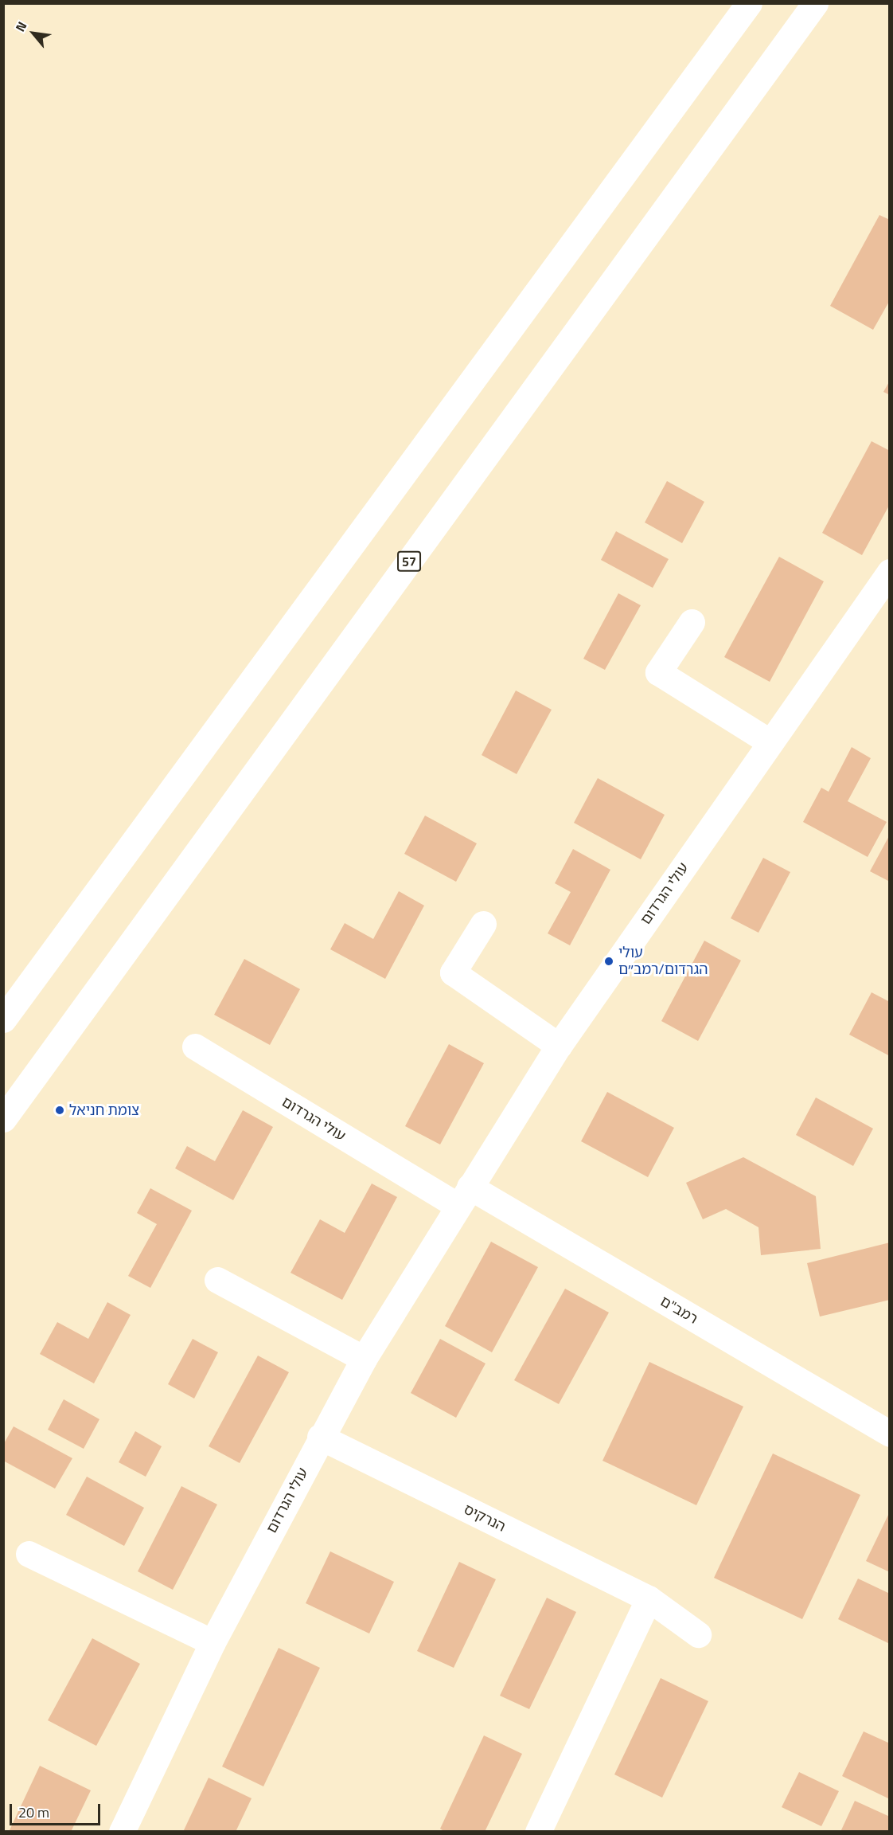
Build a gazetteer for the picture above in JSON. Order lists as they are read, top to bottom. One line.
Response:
{"streets":{"main road":["57","עולי הגרדום","רמב\"ם","הנרקיס"]},"crossings":[["עולי הגרדום","רמב\"ם"],["עולי הגרדום","הנרקיס"]],"places":["עולי הגרדום/רמב״ם","צומת חניאל"],"scale_bar":"20 m","north":"top left"}
